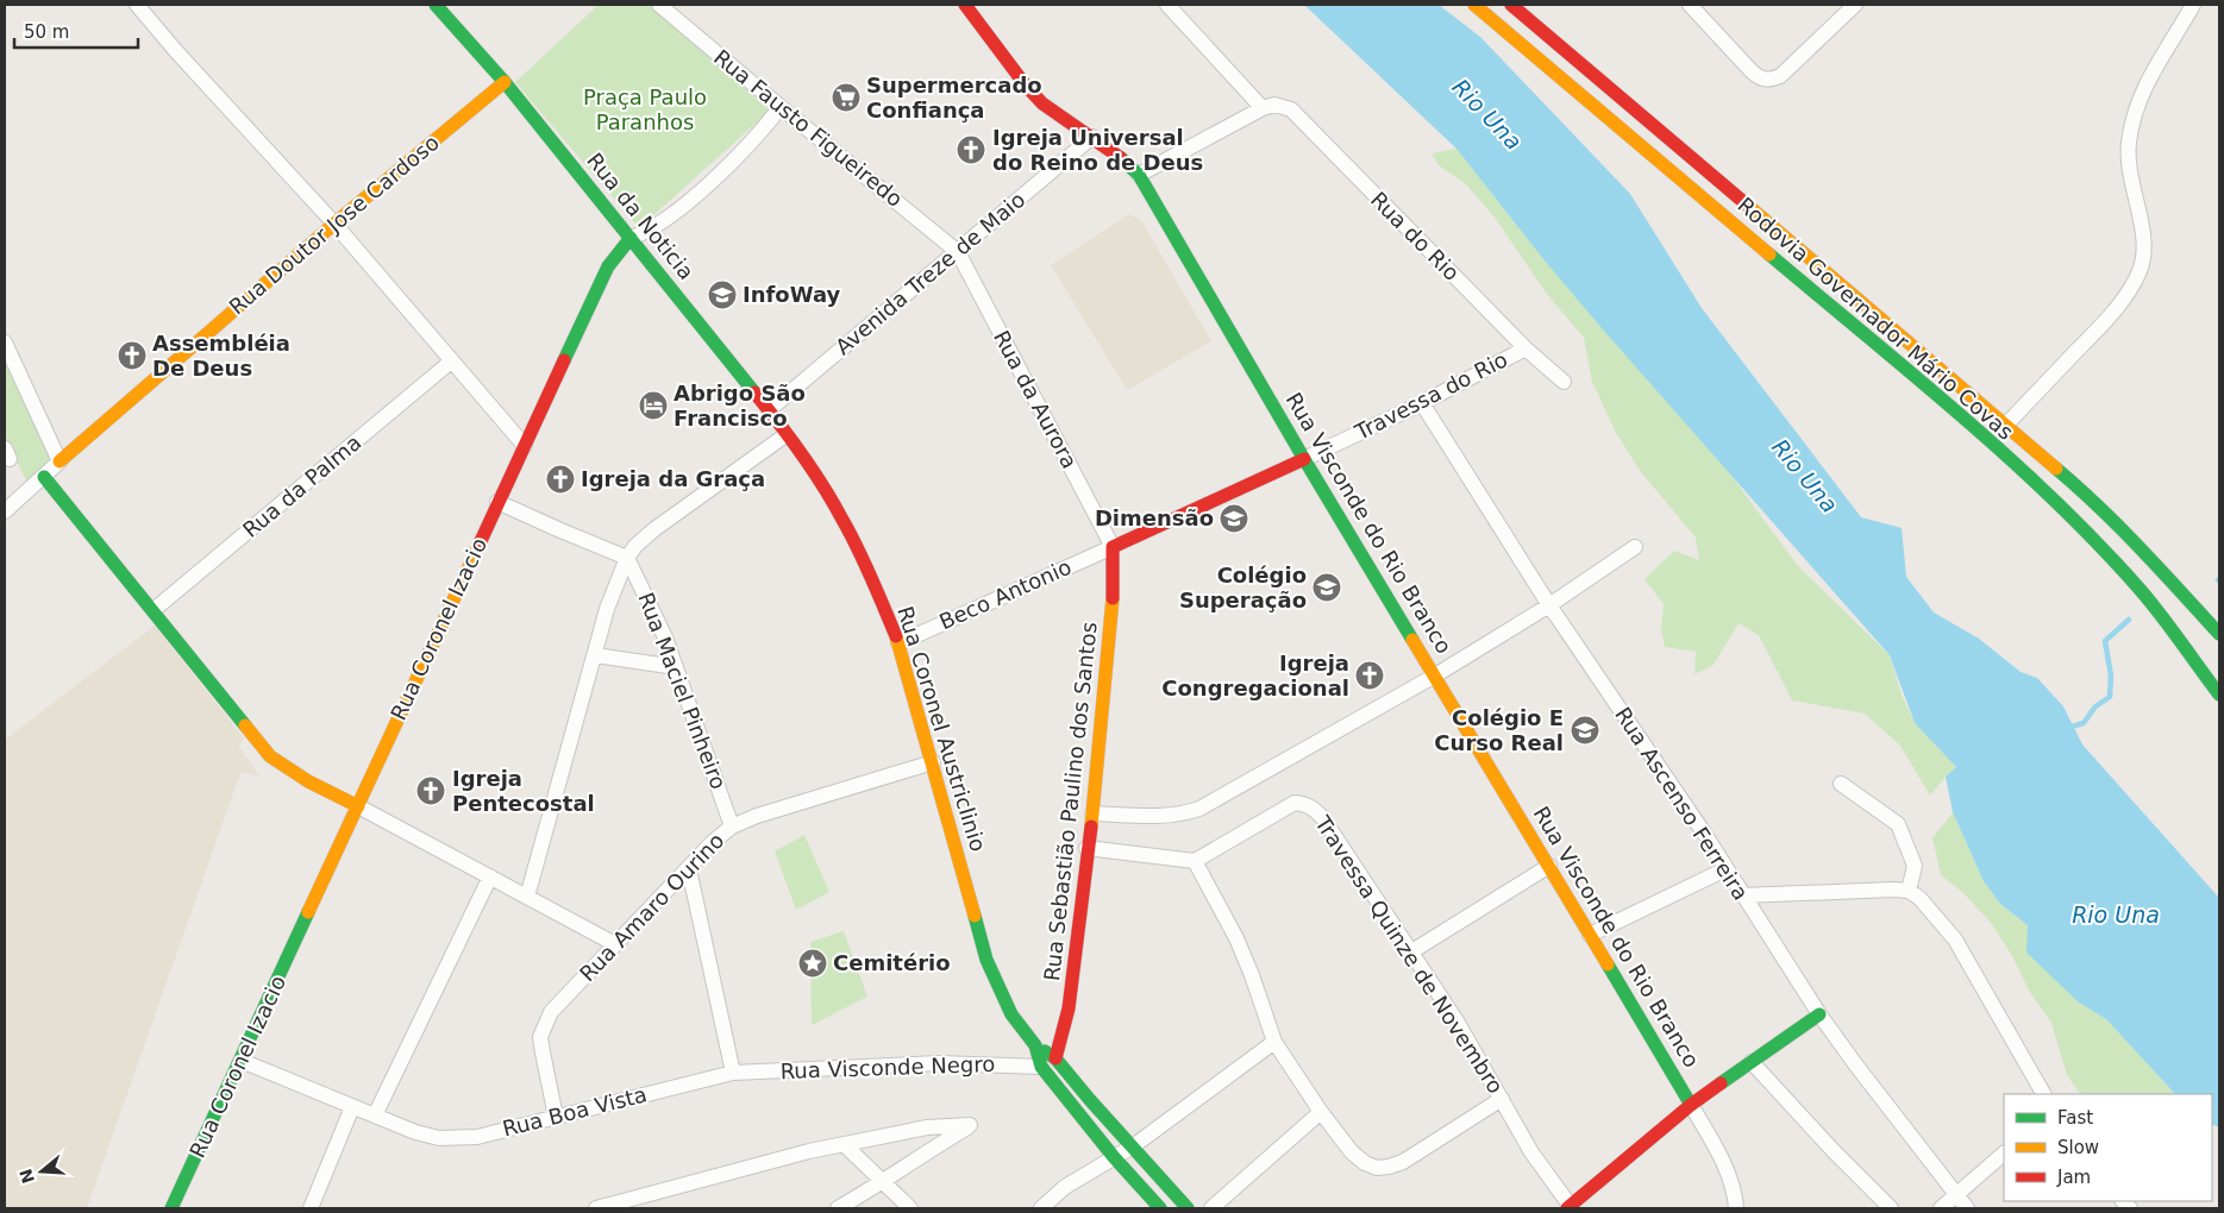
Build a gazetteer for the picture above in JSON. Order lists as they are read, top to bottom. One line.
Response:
{"streets":{"main road":["Rua da Noticia","Rua Doutor Jose Cardoso","Rodovia Governador Mário Covas","Rua Visconde do Rio Branco","Rua Coronel Izacio","Rua Coronel Austriclinio","Rua Sebastião Paulino dos Santos"],"street":["Rua Fausto Figueiredo","Rua do Rio","Avenida Treze de Maio","Travessa do Rio","Rua da Aurora","Rua da Palma","Beco Antonio","Rua Maciel Pinheiro","Rua Ascenso Ferreira","Rua Amaro Ourino","Travessa Quinze de Novembro","Rua Visconde Negro","Rua Boa Vista"]},"crossings":[["Rua Fausto Figueiredo","Avenida Treze de Maio"],["Rua Fausto Figueiredo","Rua da Aurora"],["Rua Fausto Figueiredo","Rua Coronel Izacio"],["Rua da Noticia","Rua Doutor Jose Cardoso"],["Rua da Noticia","Avenida Treze de Maio"],["Rua da Noticia","Rua Coronel Izacio"],["Rua da Noticia","Rua Coronel Austriclinio"],["Rua do Rio","Travessa do Rio"],["Rua do Rio","Rua Visconde do Rio Branco"],["Avenida Treze de Maio","Rua da Aurora"],["Avenida Treze de Maio","Rua Visconde do Rio Branco"],["Travessa do Rio","Rua Visconde do Rio Branco"],["Travessa do Rio","Rua Ascenso Ferreira"],["Rua da Aurora","Beco Antonio"],["Rua da Aurora","Rua Sebastião Paulino dos Santos"],["Beco Antonio","Rua Coronel Austriclinio"],["Beco Antonio","Rua Sebastião Paulino dos Santos"],["Rua Coronel Izacio","Rua Boa Vista"],["Rua Maciel Pinheiro","Rua Amaro Ourino"],["Rua Coronel Austriclinio","Rua Amaro Ourino"],["Rua Amaro Ourino","Rua Boa Vista"],["Rua Visconde Negro","Rua Boa Vista"]],"water":["Rio Una"],"parks":["Praça Paulo Paranhos"],"places":{"supermarket":["Supermercado Confiança"],"church":["Igreja Universal do Reino de Deus","Assembléia De Deus","Igreja da Graça","Igreja Congregacional","Igreja Pentecostal"],"school or university":["InfoWay","Dimensão","Colégio Superação","Colégio E Curso Real"],"hotel":["Abrigo São Francisco"],"place":["Cemitério"]},"legend":["Fast","Slow","Jam"],"scale_bar":"50 m","north":"left"}
